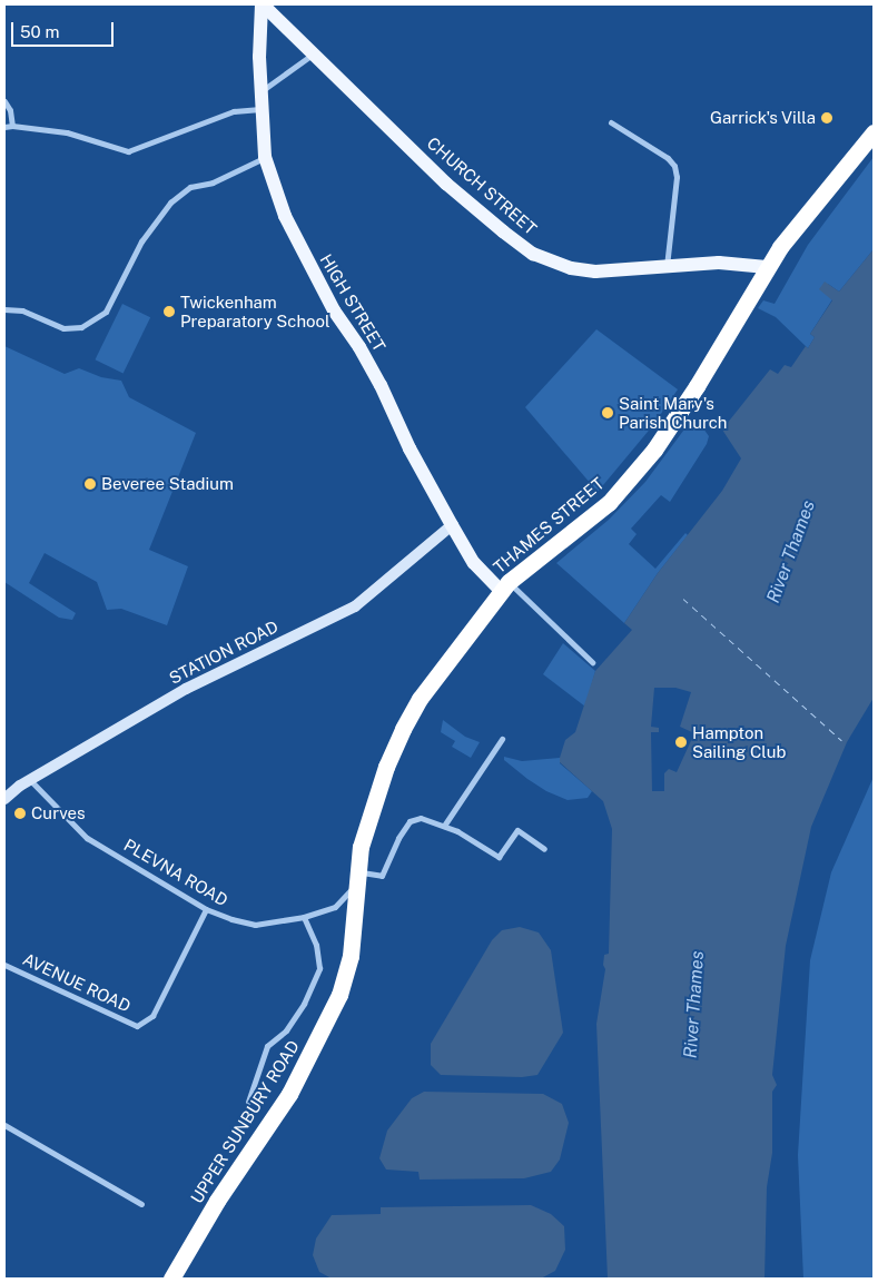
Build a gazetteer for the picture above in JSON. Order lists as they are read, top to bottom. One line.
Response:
{"streets":{"highway":["THAMES STREET","UPPER SUNBURY ROAD"],"main road":["CHURCH STREET","HIGH STREET"],"street":["STATION ROAD","PLEVNA ROAD","AVENUE ROAD"]},"crossings":[["CHURCH STREET","HIGH STREET"],["CHURCH STREET","THAMES STREET"],["HIGH STREET","THAMES STREET"],["HIGH STREET","STATION ROAD"],["THAMES STREET","PLEVNA ROAD"],["THAMES STREET","UPPER SUNBURY ROAD"],["STATION ROAD","PLEVNA ROAD"],["PLEVNA ROAD","AVENUE ROAD"],["PLEVNA ROAD","UPPER SUNBURY ROAD"]],"water":["River Thames"],"places":["Garrick's Villa","Twickenham Preparatory School","Saint Mary's Parish Church","Beveree Stadium","Hampton Sailing Club","Curves"],"scale_bar":"50 m"}
